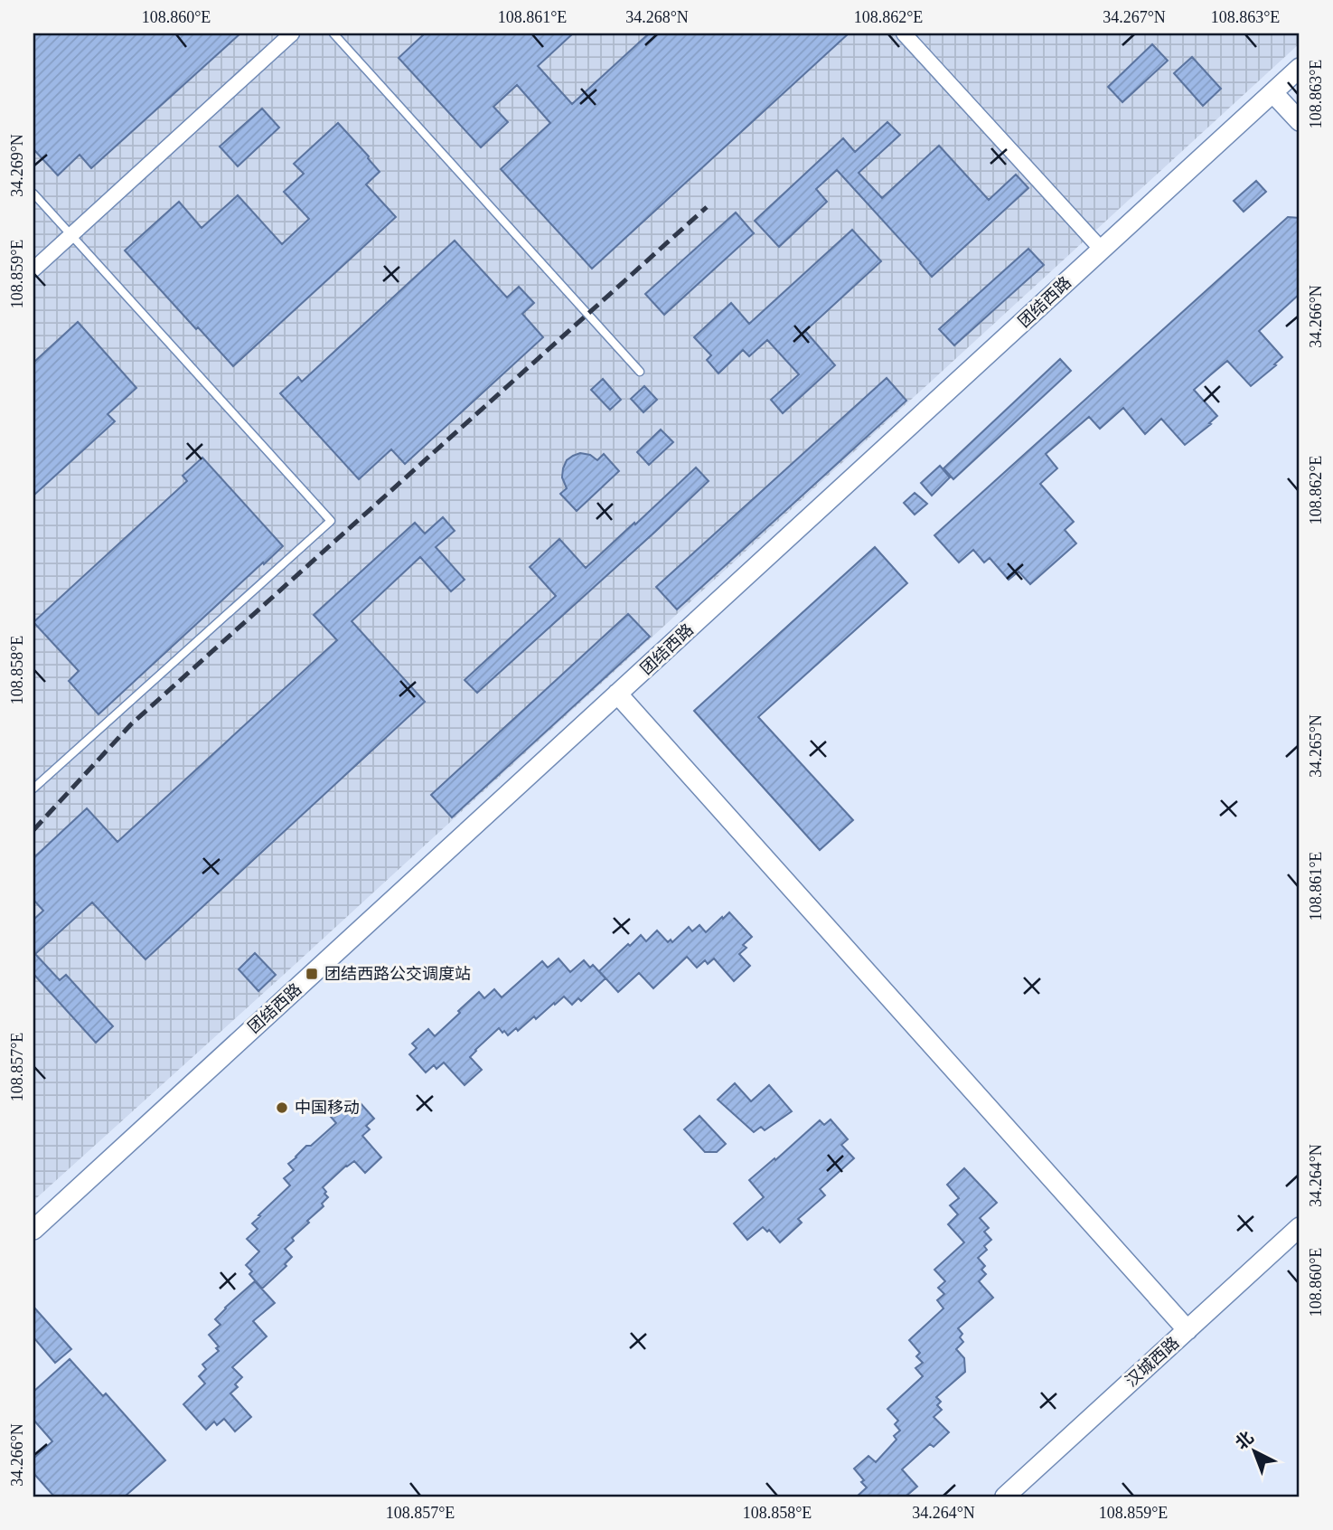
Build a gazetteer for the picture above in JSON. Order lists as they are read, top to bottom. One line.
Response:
{"streets":{"street":["团结西路","汉城西路"]},"places":{"transit":["团结西路公交调度站"],"other":["中国移动"]},"north":"top left","coordinates":["108.860°E","108.861°E","34.268°N","108.862°E","34.267°N","108.863°E","34.269°N","108.859°E","34.266°N","108.858°E","34.265°N","108.857°E","34.264°N"]}
